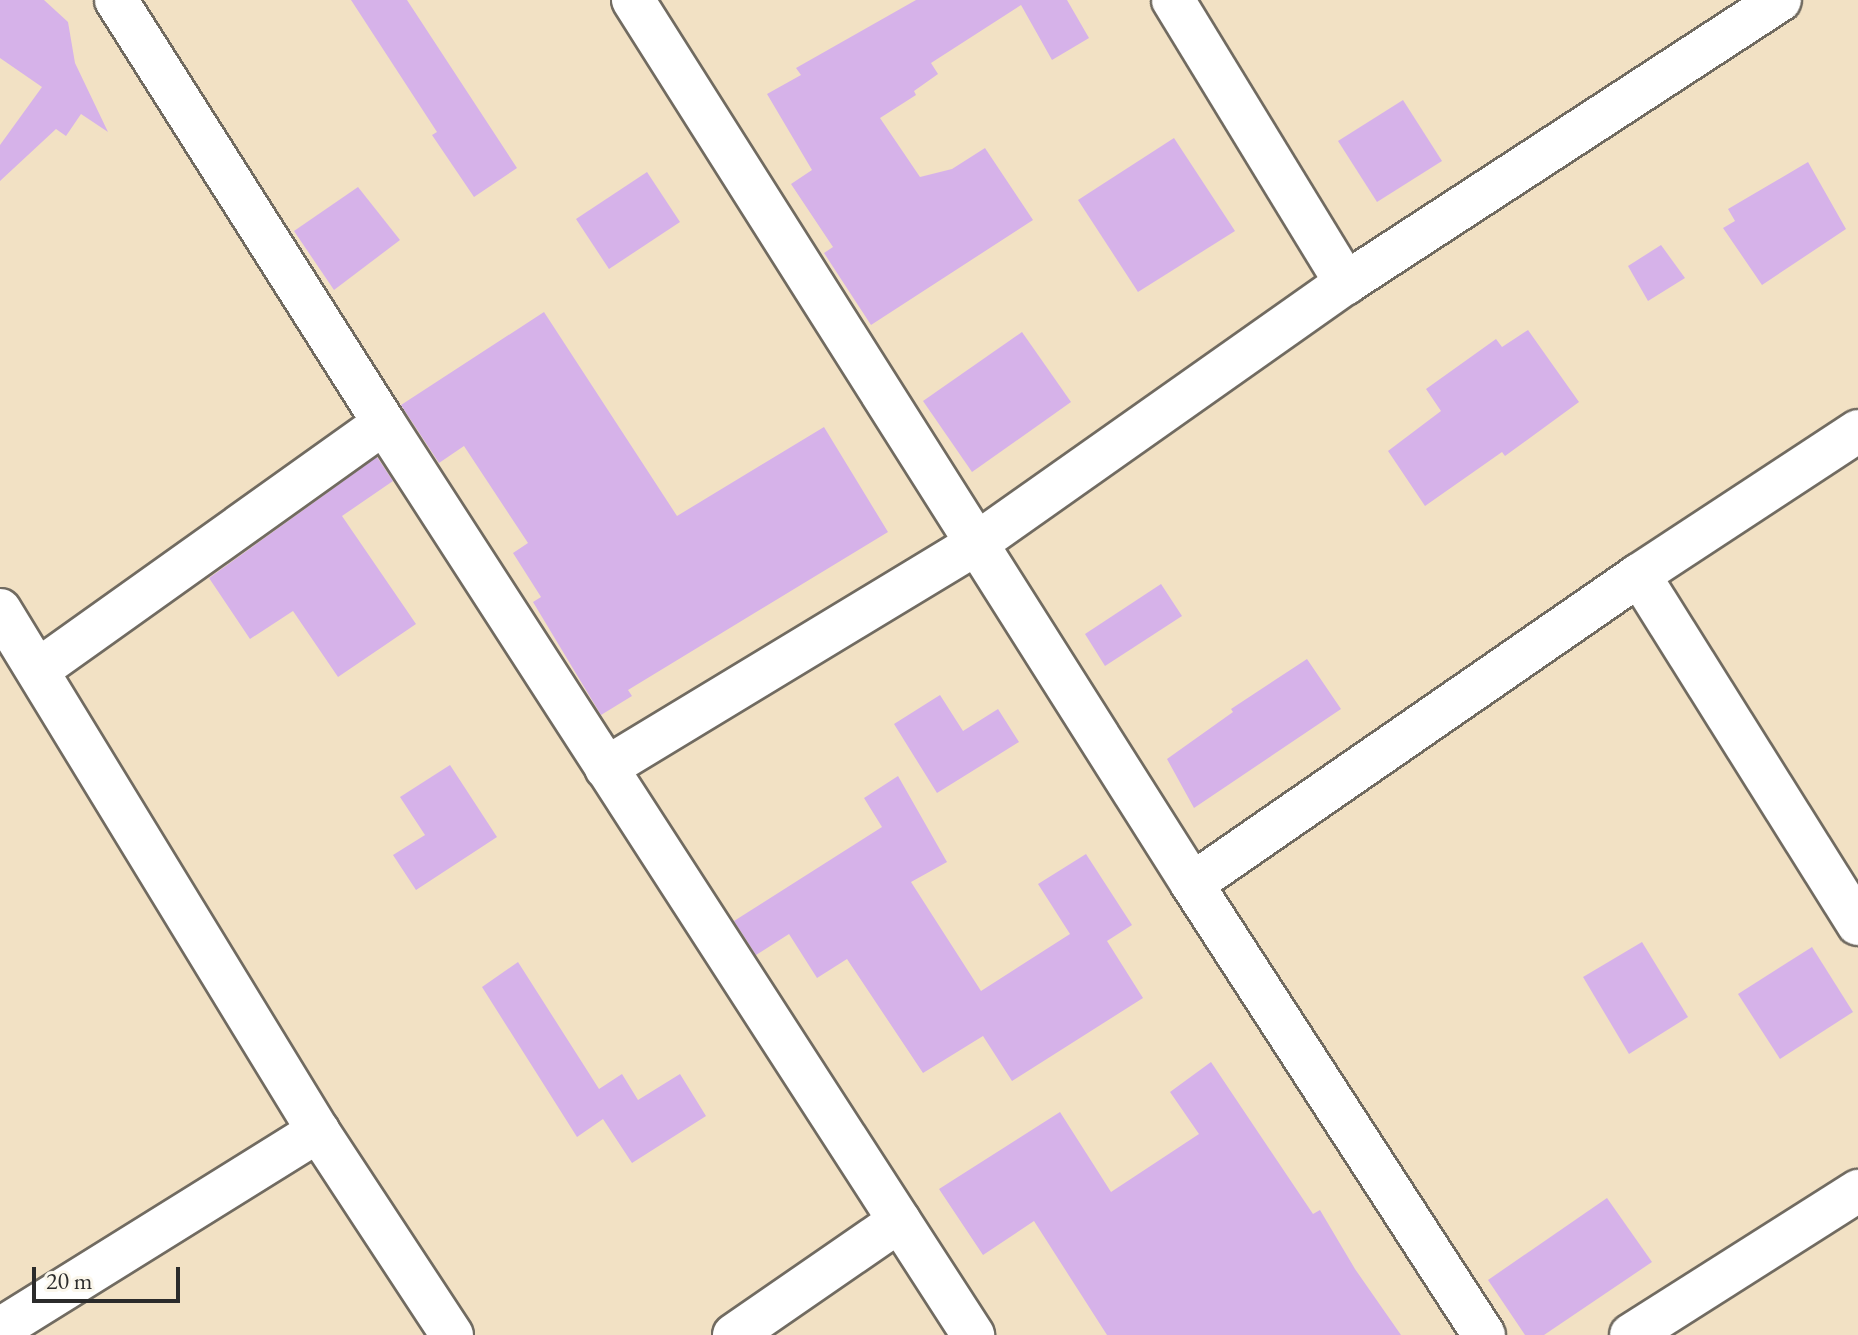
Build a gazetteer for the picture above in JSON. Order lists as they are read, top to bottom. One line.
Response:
{"scale_bar":"20 m"}
